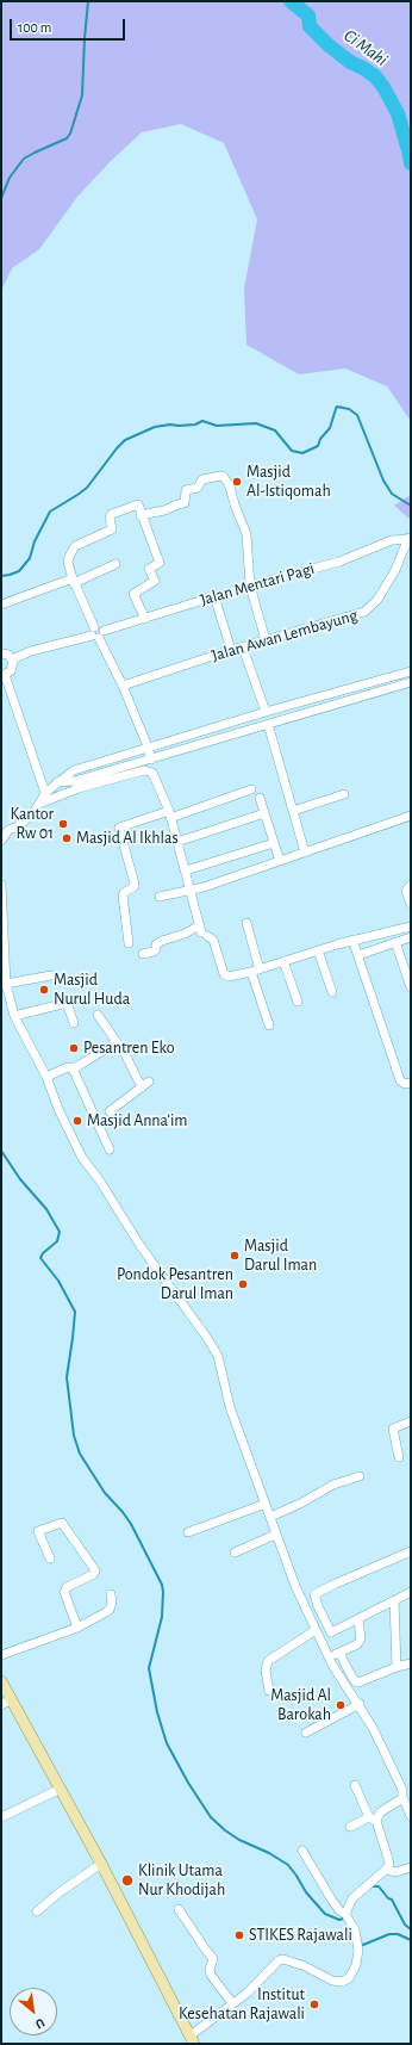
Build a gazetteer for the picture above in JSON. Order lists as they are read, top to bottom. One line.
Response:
{"streets":{"street":["Jalan Mentari Pagi","Jalan Awan Lembayung"]},"crossings":[["Jalan Mentari Pagi","Jalan Awan Lembayung"]],"water":["Ci Mahi"],"places":["Masjid Al-Istiqomah","Kantor Rw 01","Masjid Al Ikhlas","Masjid Nurul Huda","Pesantren Eko","Masjid Anna'im","Masjid Darul Iman","Pondok Pesantren Darul Iman","Masjid Al Barokah","Klinik Utama Nur Khodijah","STIKES Rajawali","Institut Kesehatan Rajawali"],"scale_bar":"100 m","north":"bottom right"}
